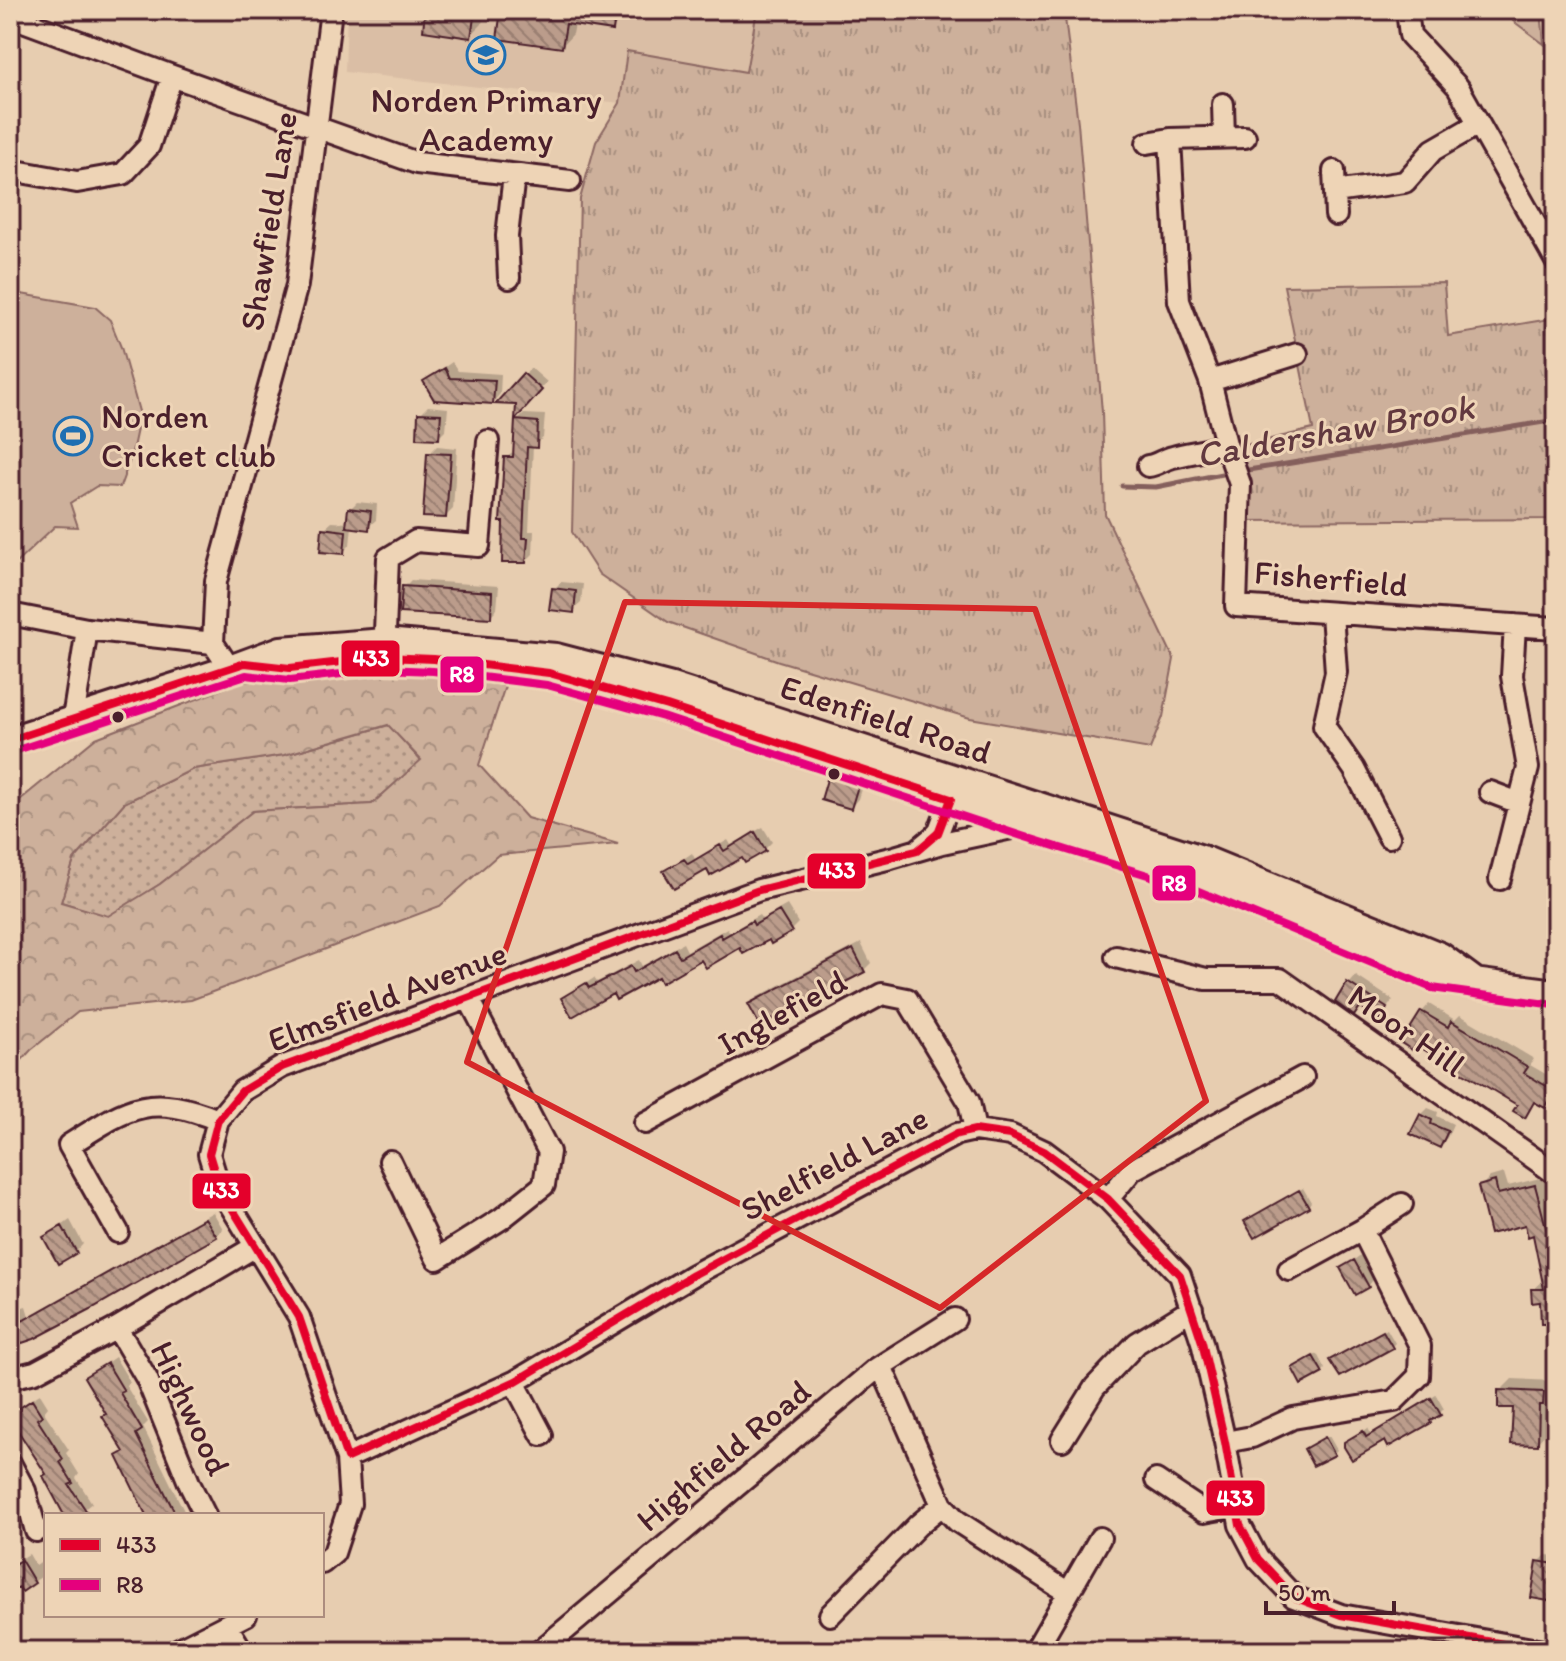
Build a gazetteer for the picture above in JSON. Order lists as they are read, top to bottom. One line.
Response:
{"streets":{"main road":["Edenfield Road"],"street":["Shawfield Lane","Fisherfield","Elmsfield Avenue","Inglefield","Moor Hill","Shelfield Lane","Highwood","Highfield Road"]},"crossings":[["Edenfield Road","Elmsfield Avenue"],["Elmsfield Avenue","Shelfield Lane"],["Elmsfield Avenue","Highwood"],["Inglefield","Shelfield Lane"]],"water":["Caldershaw Brook"],"places":{"school or university":["Norden Primary Academy"],"sports":["Norden Cricket club"]},"lines":["transit line 433","transit line R8"],"legend":["433","R8"],"scale_bar":"50 m"}
